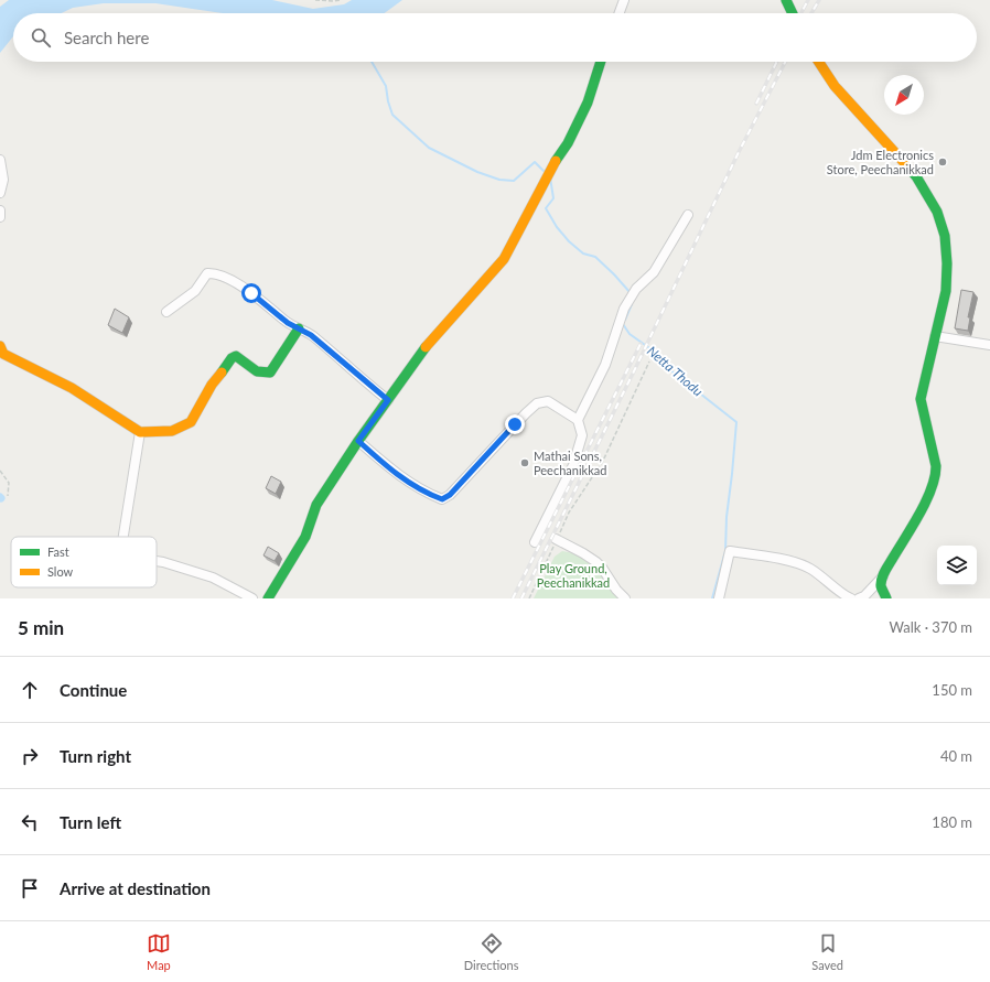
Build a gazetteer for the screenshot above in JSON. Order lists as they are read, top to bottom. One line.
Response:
{"water":["Netta Thodu"],"parks":["Play Ground, Peechanikkad"],"places":["Jdm Electronics Store, Peechanikkad","Mathai Sons, Peechanikkad"],"legend":["Fast","Slow"],"north":"bottom left","page":{"search":"Search here","heading":["5 min","Walk · 370 m"],"list":[["Continue","150 m"],["Turn right","40 m"],["Turn left","180 m"],"Arrive at destination"],"nav":["Map","Directions","Saved"]}}
